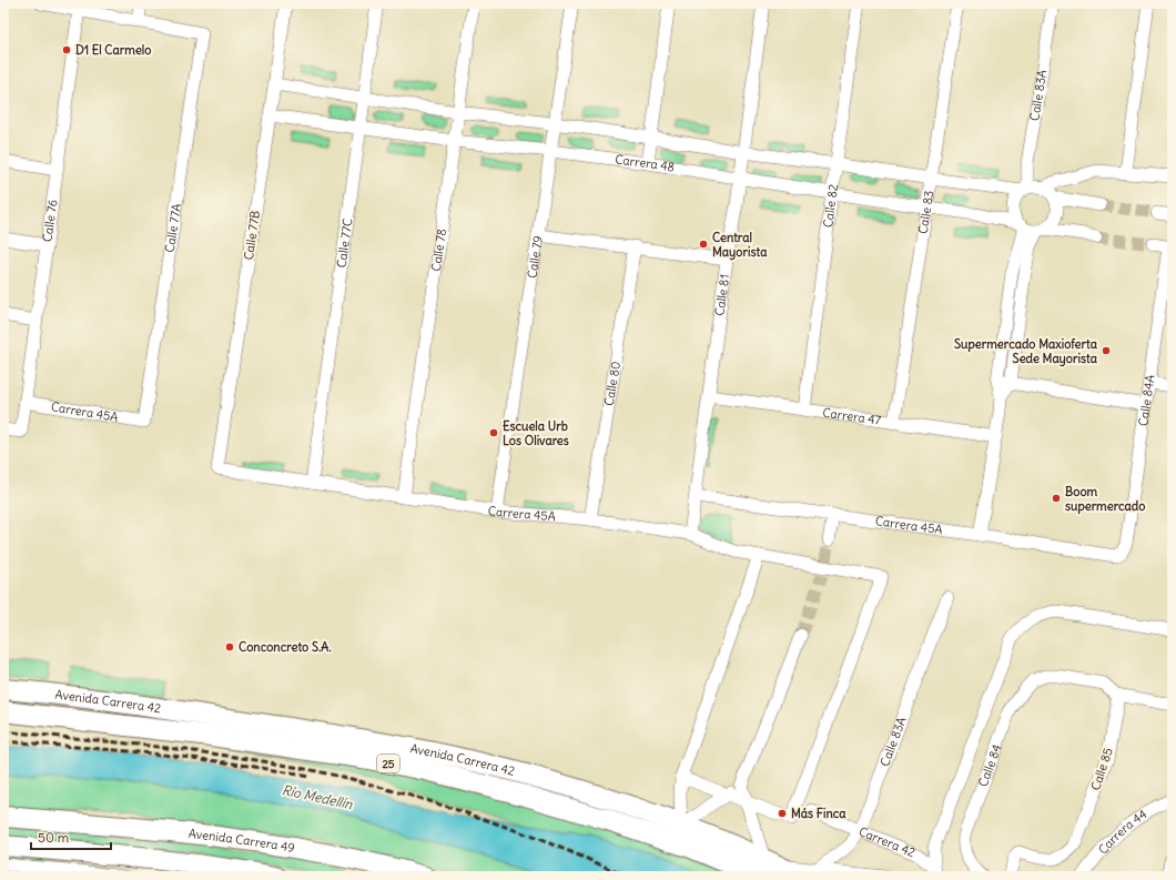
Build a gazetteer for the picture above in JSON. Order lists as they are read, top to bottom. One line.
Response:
{"streets":{"highway":["Avenida Carrera 42","25","Avenida Carrera 49"],"street":["Calle 83A","Carrera 48","Calle 82","Calle 83","Calle 76","Calle 77A","Calle 77B","Calle 77C","Calle 78","Calle 79","Calle 81","Calle 80","Calle 84A","Carrera 45A","Carrera 47","Calle 84","Calle 85","Carrera 44","Carrera 42"]},"crossings":[["Calle 83A","Carrera 48"],["Calle 83A","Avenida Carrera 42"],["Calle 83A","Carrera 42"],["Carrera 48","Calle 82"],["Carrera 48","Calle 83"],["Carrera 48","Calle 77B"],["Carrera 48","Calle 77C"],["Carrera 48","Calle 78"],["Carrera 48","Calle 79"],["Carrera 48","Calle 81"],["Calle 82","Carrera 47"],["Calle 83","Carrera 47"],["Calle 76","Carrera 45A"],["Calle 77A","Carrera 45A"],["Calle 77B","Carrera 45A"],["Calle 77C","Carrera 45A"],["Calle 78","Carrera 45A"],["Calle 79","Carrera 45A"],["Calle 81","Carrera 45A"],["Calle 81","Carrera 47"],["Calle 80","Carrera 45A"],["Calle 84A","Carrera 45A"],["Calle 84","Calle 85"]],"water":["Río Medellín"],"places":["D1 El Carmelo","Central Mayorista","Supermercado Maxioferta Sede Mayorista","Escuela Urb Los Olivares","Boom supermercado","Conconcreto S.A.","Más Finca"],"scale_bar":"50 m"}
